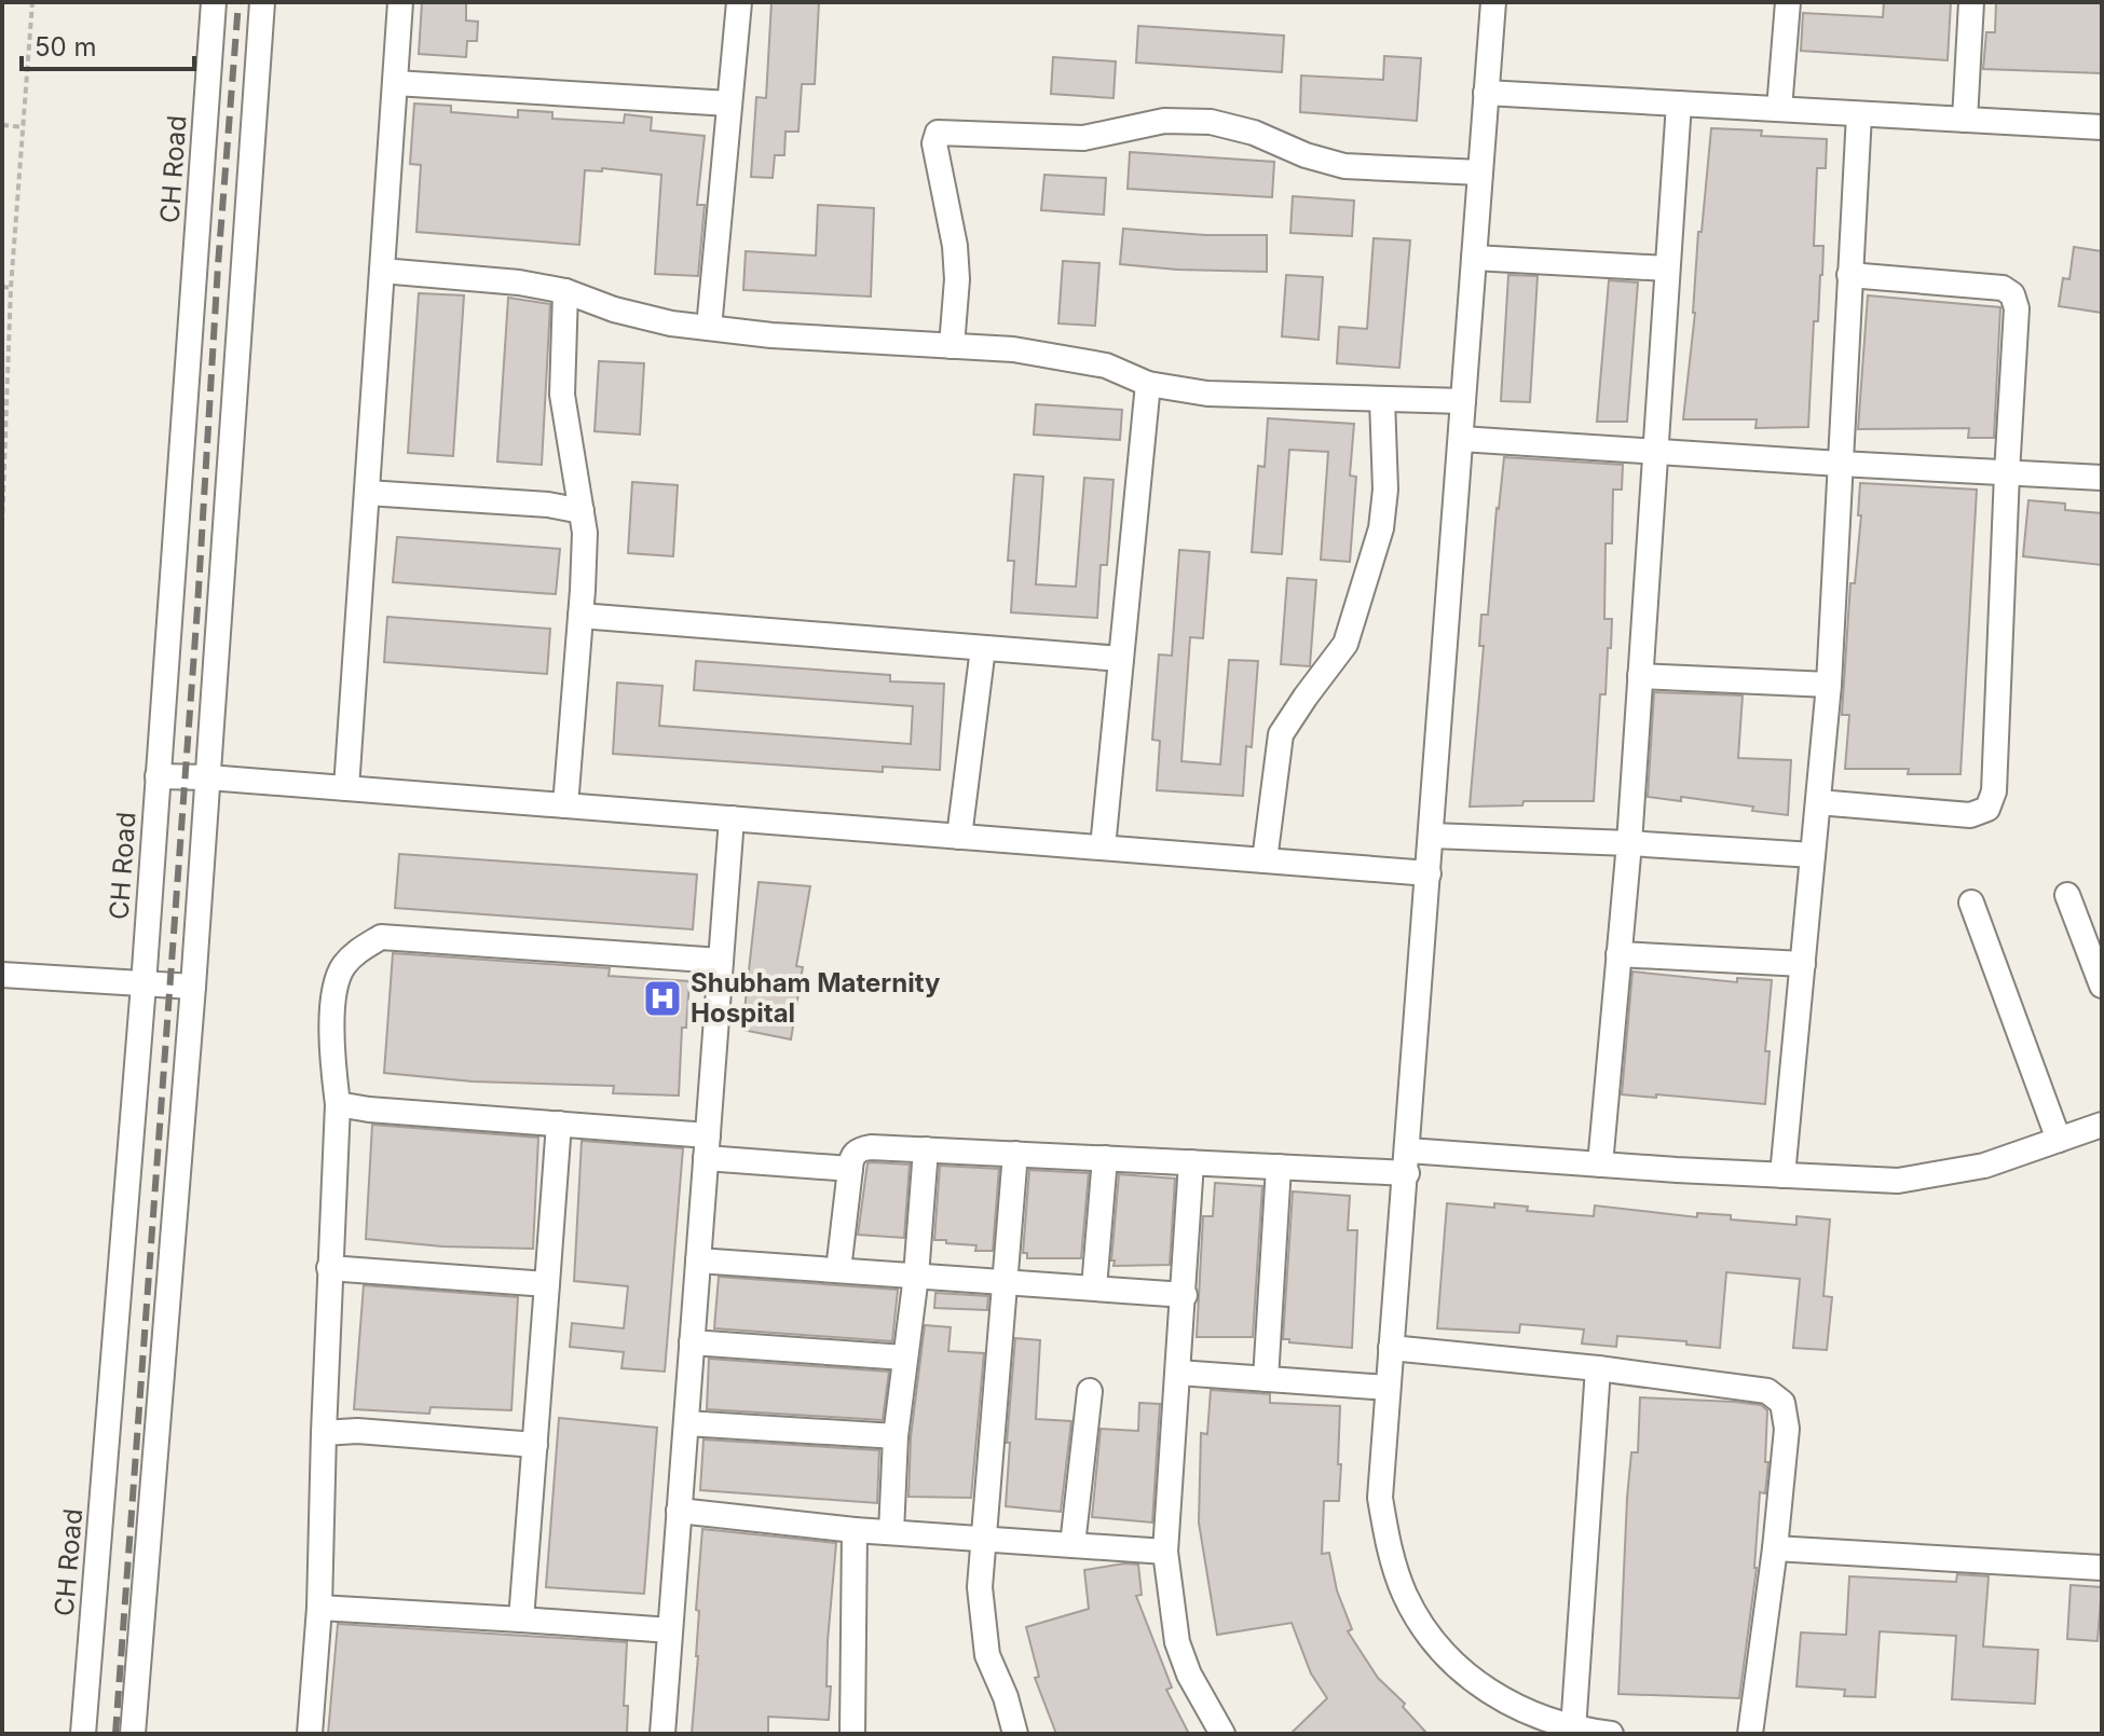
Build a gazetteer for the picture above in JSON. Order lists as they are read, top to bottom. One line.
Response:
{"streets":{"street":["CH Road"]},"places":{"hospital":["Shubham Maternity Hospital"]},"scale_bar":"50 m"}
